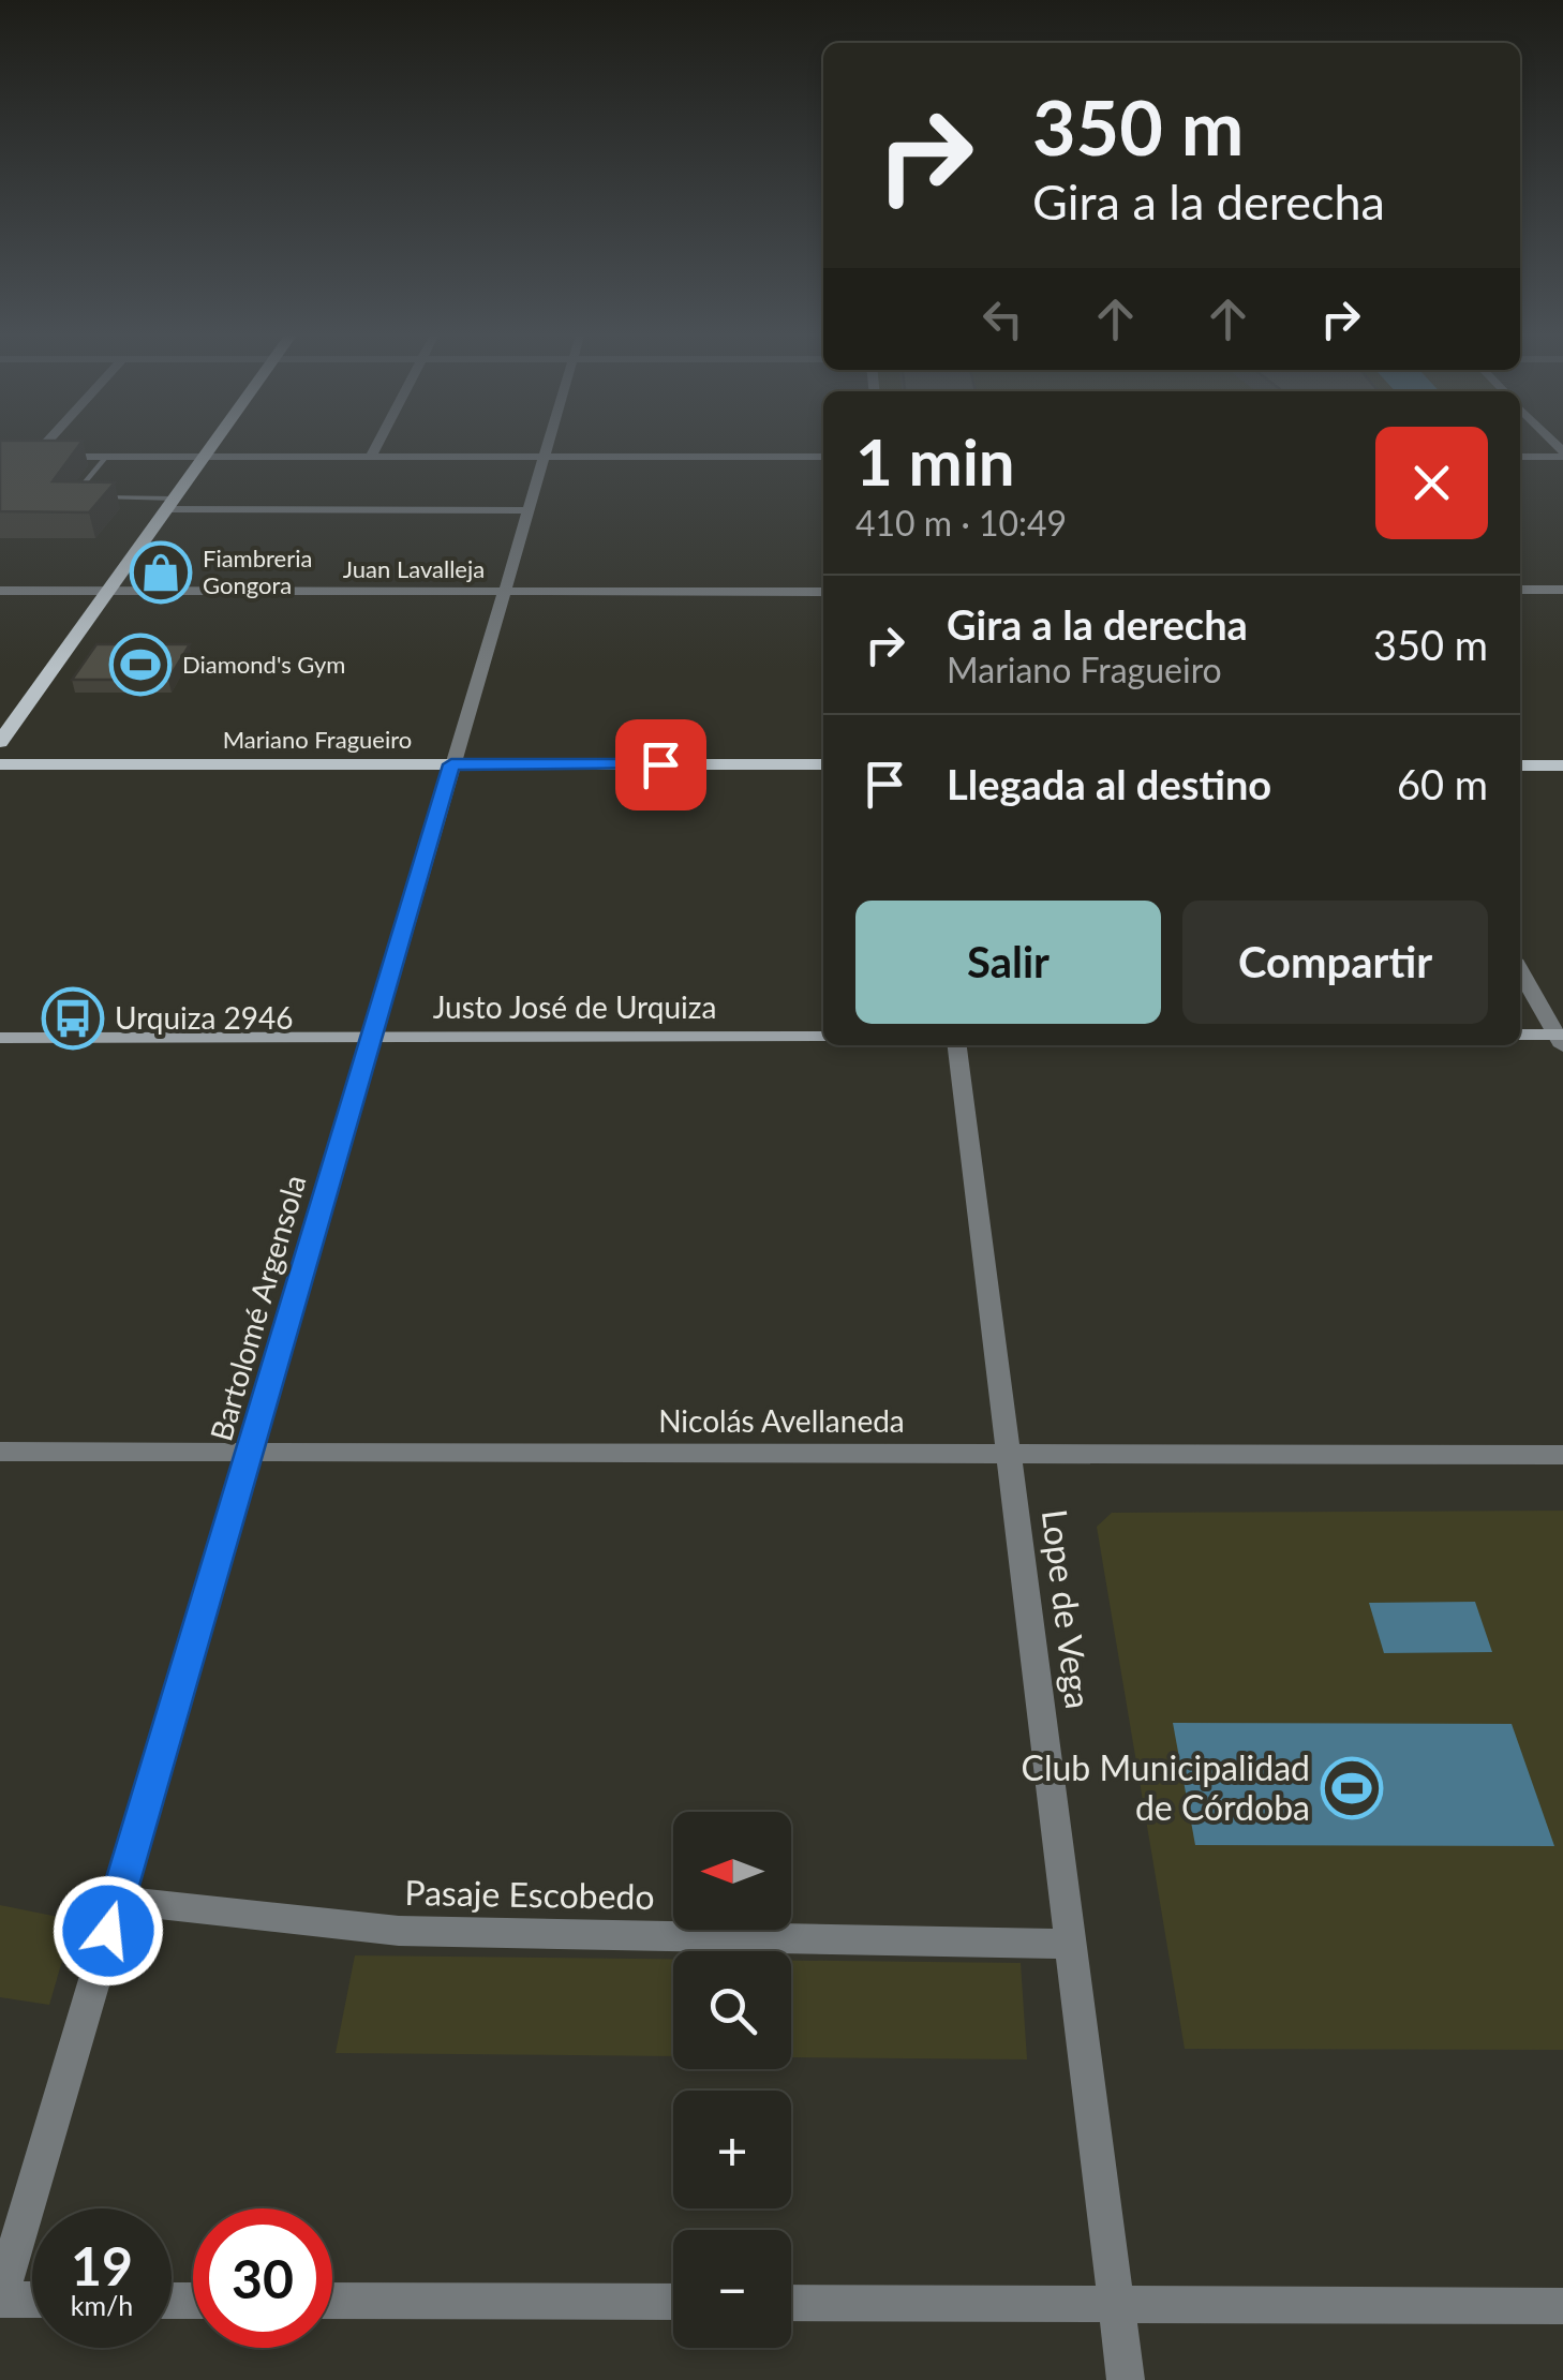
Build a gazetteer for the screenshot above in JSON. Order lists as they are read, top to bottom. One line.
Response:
{"streets":{"main road":["Mariano Fragueiro"],"street":["Juan Lavalleja","Justo José de Urquiza","Bartolomé Argensola","Nicolás Avellaneda","Lope de Vega","Pasaje Escobedo"]},"crossings":[["Juan Lavalleja","Bartolomé Argensola"],["Mariano Fragueiro","Bartolomé Argensola"],["Justo José de Urquiza","Bartolomé Argensola"],["Bartolomé Argensola","Nicolás Avellaneda"],["Bartolomé Argensola","Pasaje Escobedo"],["Nicolás Avellaneda","Lope de Vega"],["Lope de Vega","Pasaje Escobedo"]],"places":{"shop":["Fiambreria Gongora"],"sports":["Diamond's Gym","Club Municipalidad de Córdoba"],"bus stop":["Urquiza 2946"]},"north":"left","page":{"turn":["350 m","Gira a la derecha"],"heading":["1 min","410 m · 10:49"],"list":[{"name":"Gira a la derecha","note":"Mariano Fragueiro","value":"350 m"},{"name":"Llegada al destino","value":"60 m"}],"buttons":["Salir","Compartir"],"map_buttons":["+","−"],"speed":"19 km/h","limit":"30"}}
